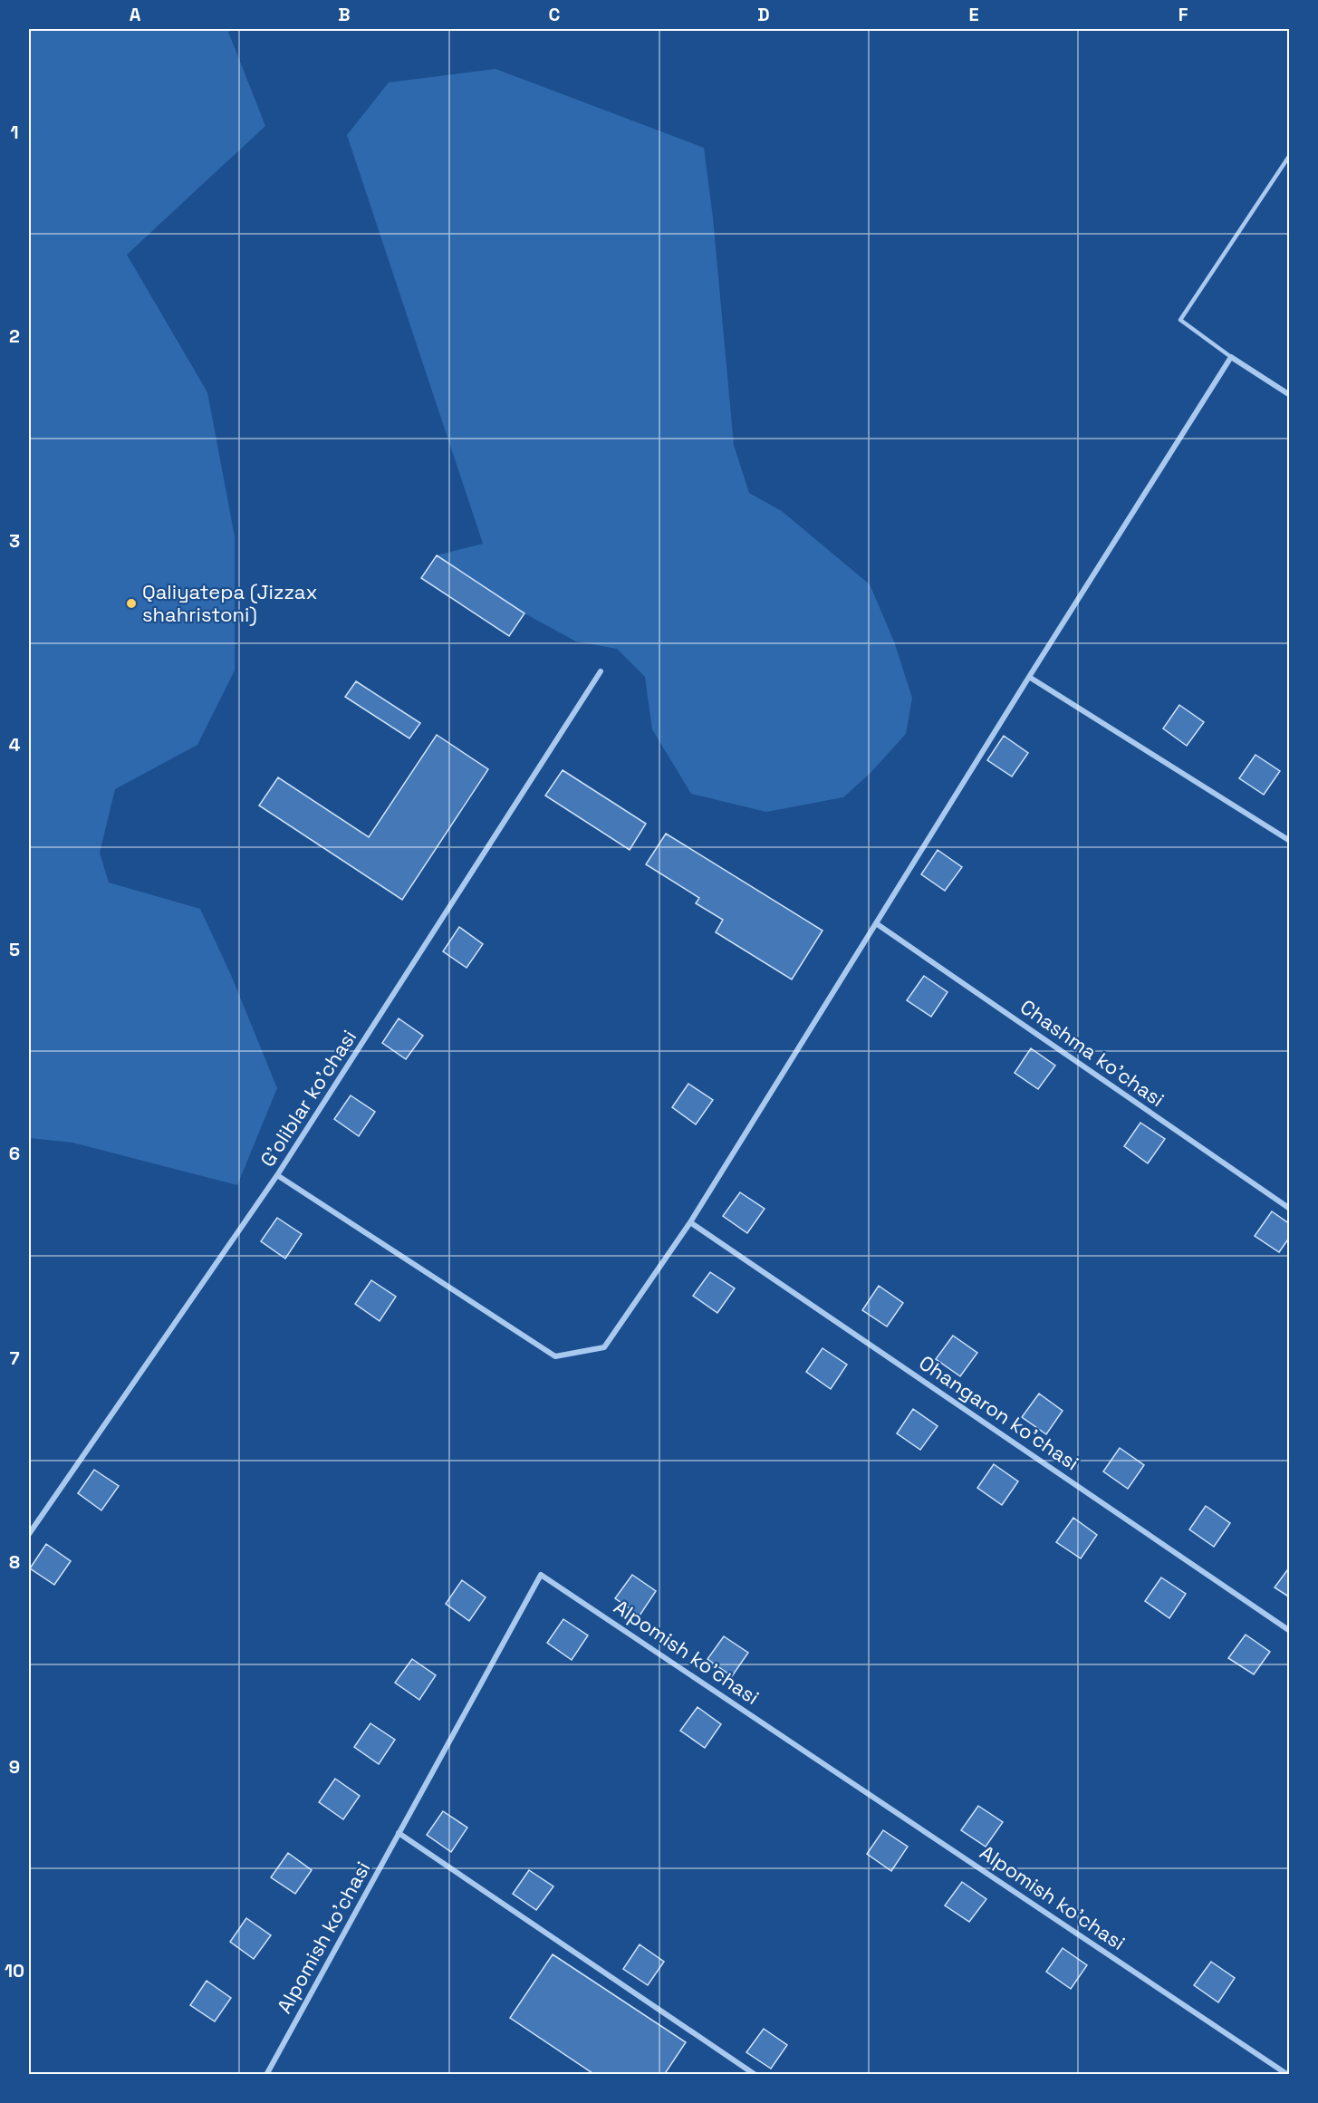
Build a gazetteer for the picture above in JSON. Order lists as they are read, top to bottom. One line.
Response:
{"streets":{"street":["Chashma ko'chasi","G'oliblar ko'chasi","Ohangaron ko'chasi","Alpomish ko'chasi"]},"places":["Qaliyatepa (Jizzax shahristoni)"],"grid":{"columns":["A","B","C","D","E","F"],"rows":["1","2","3","4","5","6","7","8","9","10"]}}
